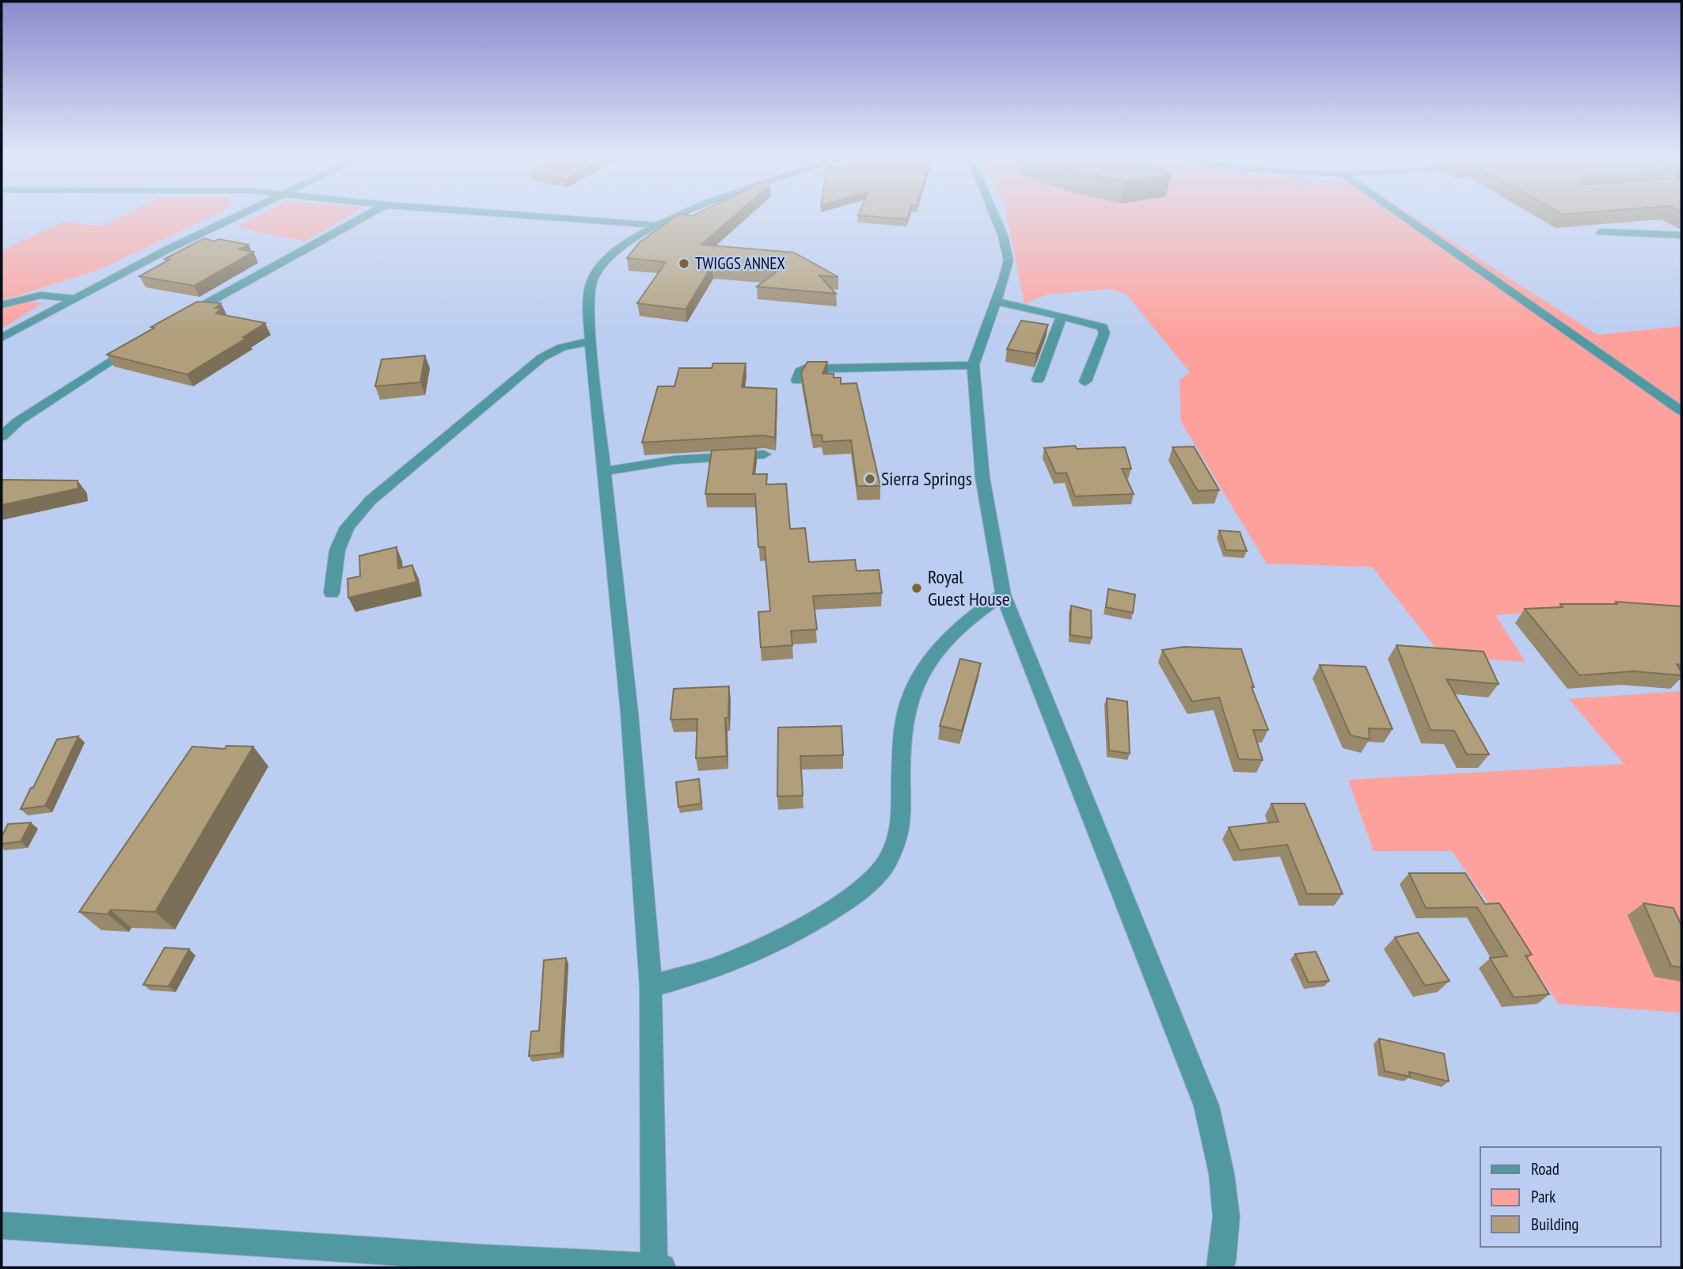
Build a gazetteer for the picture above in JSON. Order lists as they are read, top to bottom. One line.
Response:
{"places":["TWIGGS ANNEX","Sierra Springs","Royal Guest House"],"legend":["Road","Park","Building"]}
